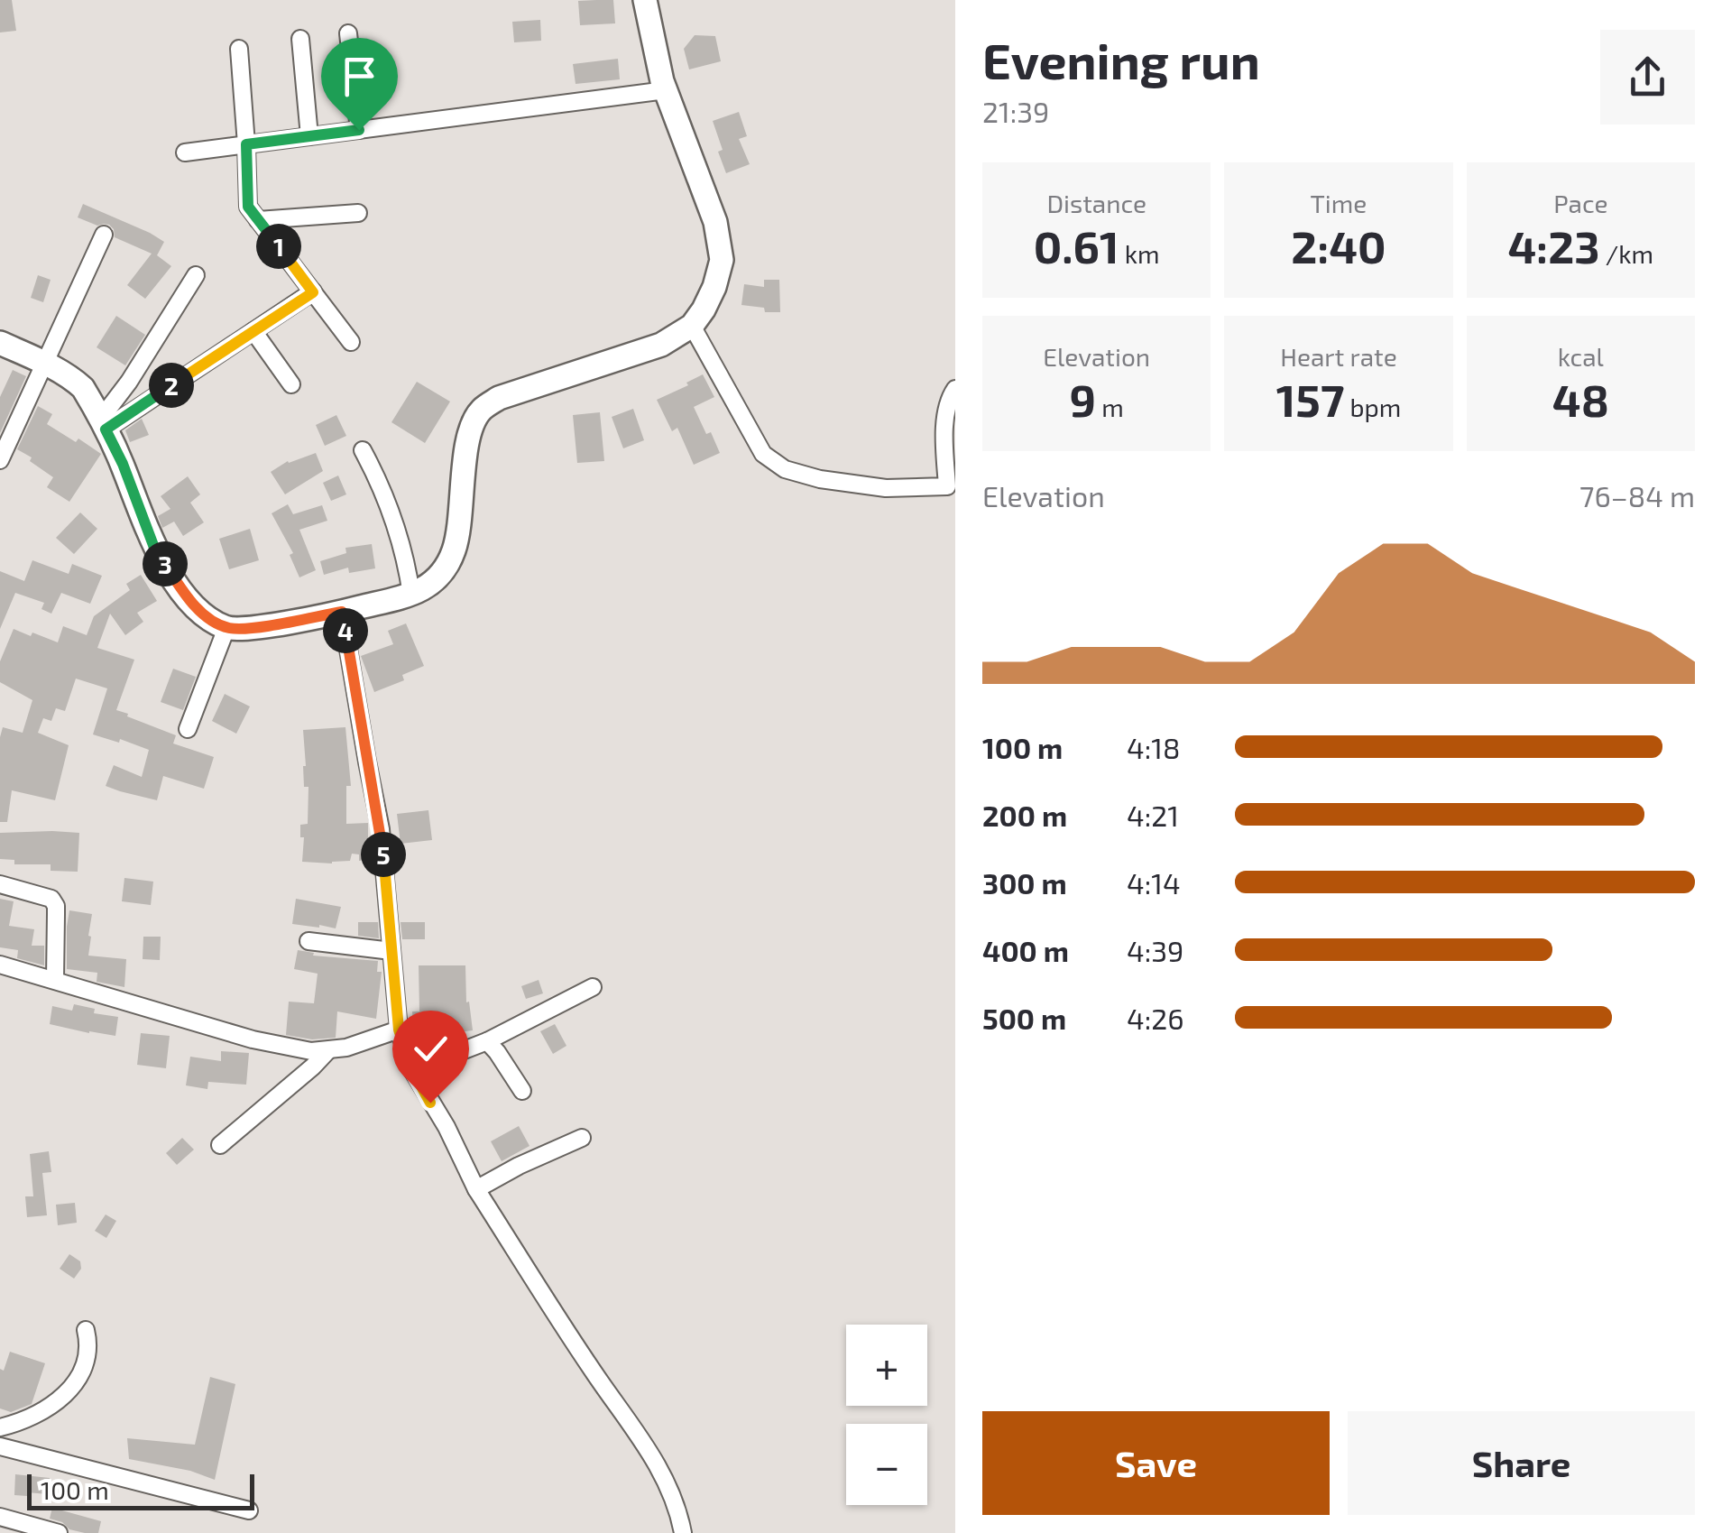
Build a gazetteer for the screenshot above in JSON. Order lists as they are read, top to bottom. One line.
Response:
{"scale_bar":"100 m","page":{"heading":["Evening run","21:39"],"stats":[["Distance","0.61 km"],["Time","2:40"],["Pace","4:23 /km"],["Elevation","9 m"],["Heart rate","157 bpm"],["kcal","48"]],"pins":["1","2","3","4","5"],"chart":["Elevation","76–84 m"],"list":[{"name":"100 m","note":"4:18"},{"name":"200 m","note":"4:21"},{"name":"300 m","note":"4:14"},{"name":"400 m","note":"4:39"},{"name":"500 m","note":"4:26"}],"map_buttons":["+","−"],"buttons":["Save","Share"],"scale":"100 m"}}
